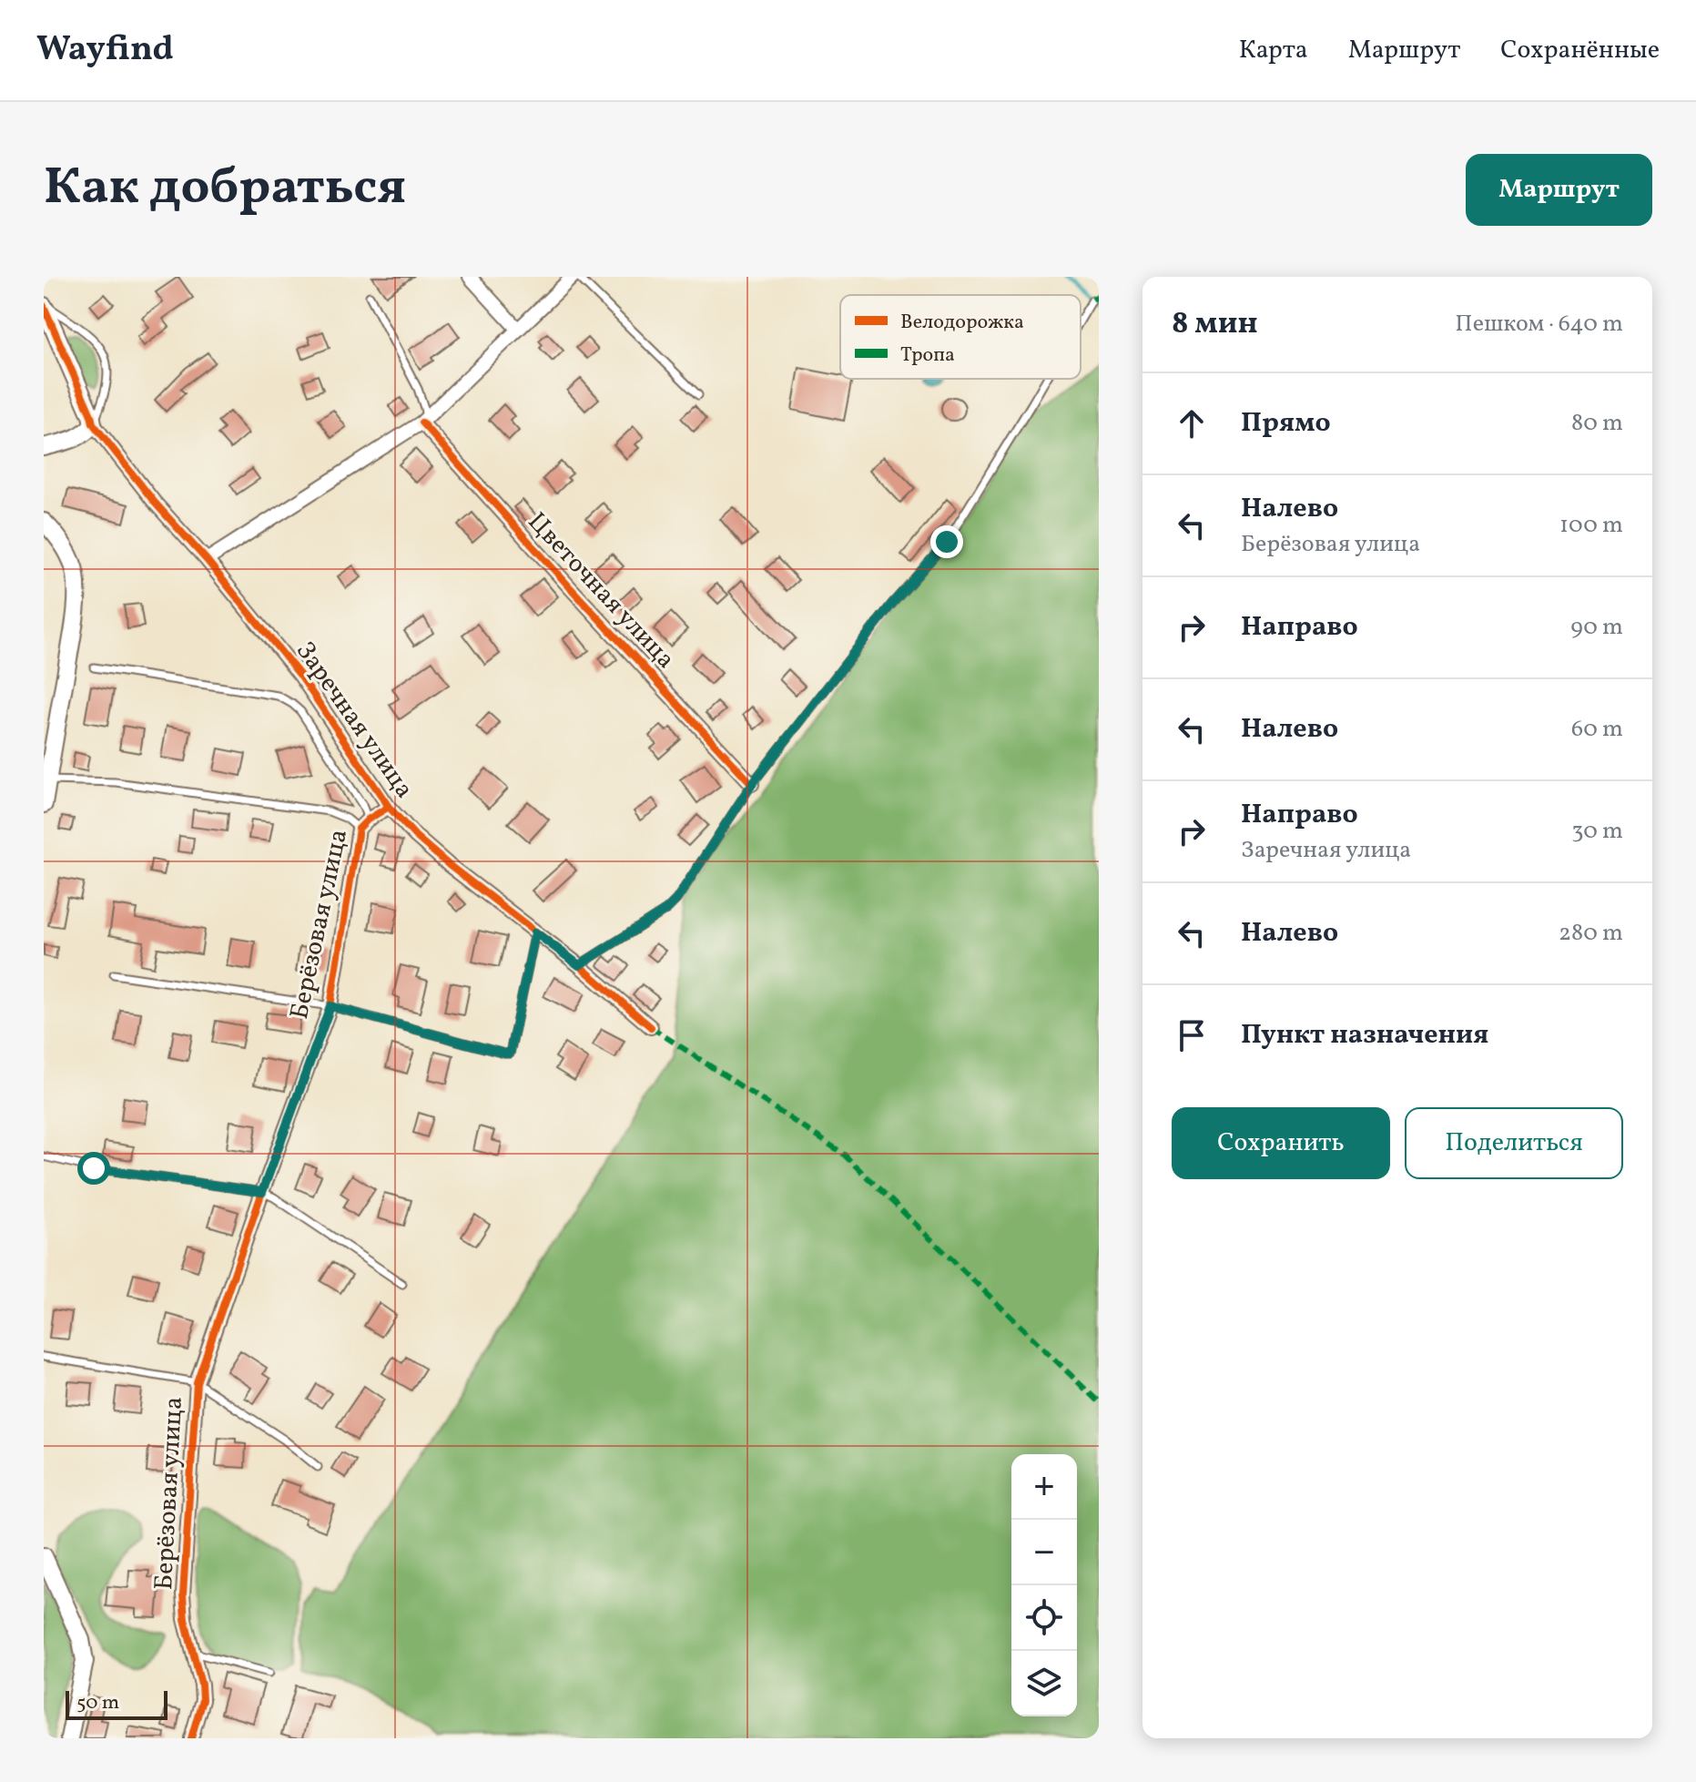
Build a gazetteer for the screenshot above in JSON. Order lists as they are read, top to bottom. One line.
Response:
{"streets":{"street":["Цветочная улица","Заречная улица","Берёзовая улица"]},"crossings":[["Заречная улица","Берёзовая улица"]],"legend":["Велодорожка","Тропа"],"scale_bar":"50 m","page":{"header":"Wayfind","nav":["Карта","Маршрут","Сохранённые"],"title":"Как добраться","buttons":["Маршрут",["Сохранить","Поделиться"]],"heading":["8 мин","Пешком · 640 m"],"list":[["Прямо","80 m"],["Налево","Берёзовая улица","100 m"],["Направо","90 m"],["Налево","60 m"],["Направо","Заречная улица","30 m"],["Налево","280 m"],"Пункт назначения"],"map_buttons":["+","−"],"scale":"50 m"}}
